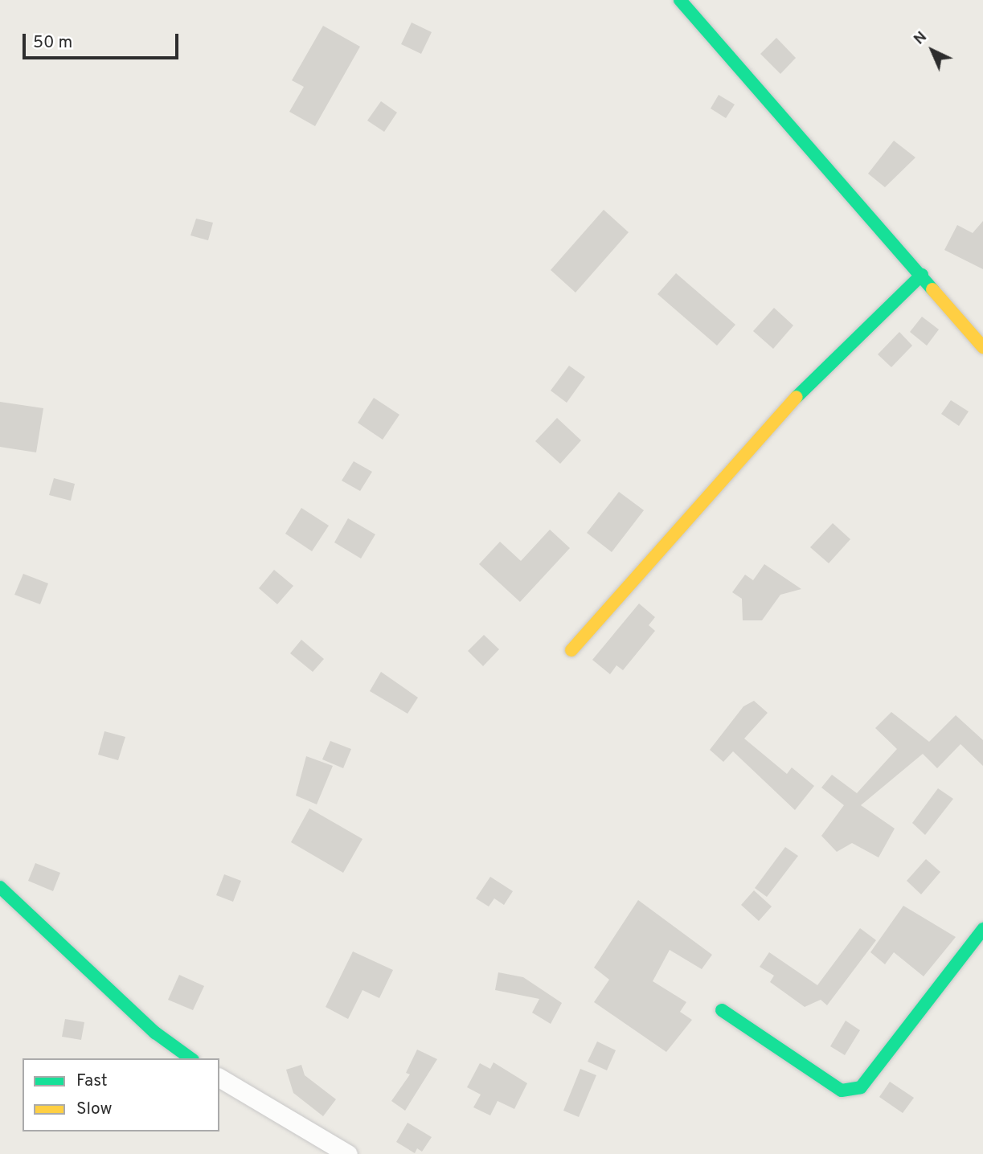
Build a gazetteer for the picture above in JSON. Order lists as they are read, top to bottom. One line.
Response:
{"legend":["Fast","Slow"],"scale_bar":"50 m","north":"top left"}
